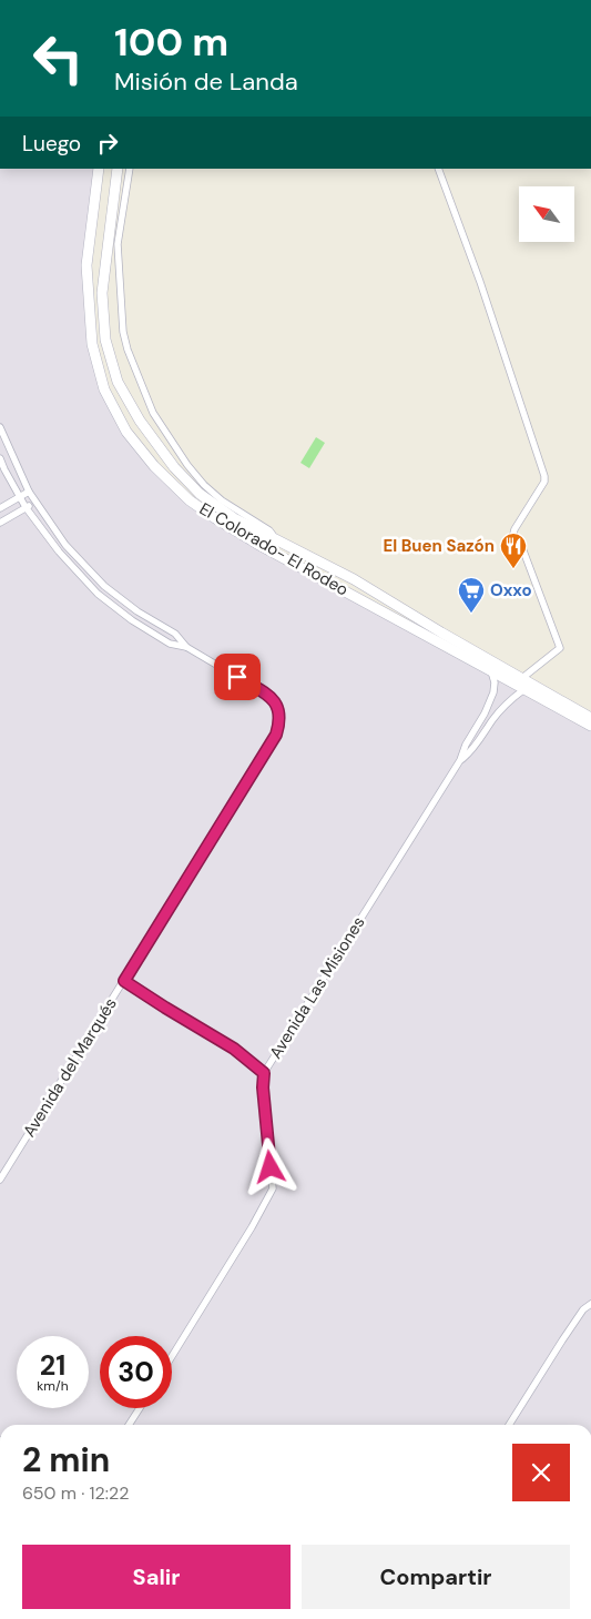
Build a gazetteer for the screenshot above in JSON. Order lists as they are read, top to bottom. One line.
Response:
{"streets":{"main road":["El Colorado- El Rodeo"],"street":["Avenida Las Misiones","Avenida del Marqués"]},"crossings":[["El Colorado- El Rodeo","Avenida Las Misiones"]],"places":{"restaurant":["El Buen Sazón"],"supermarket":["Oxxo"]},"north":"top left","page":{"turn":["100 m","Misión de Landa"],"then":"Luego","speed":"21 km/h","limit":"30","heading":["2 min","650 m · 12:22"],"buttons":["Salir","Compartir"]}}
